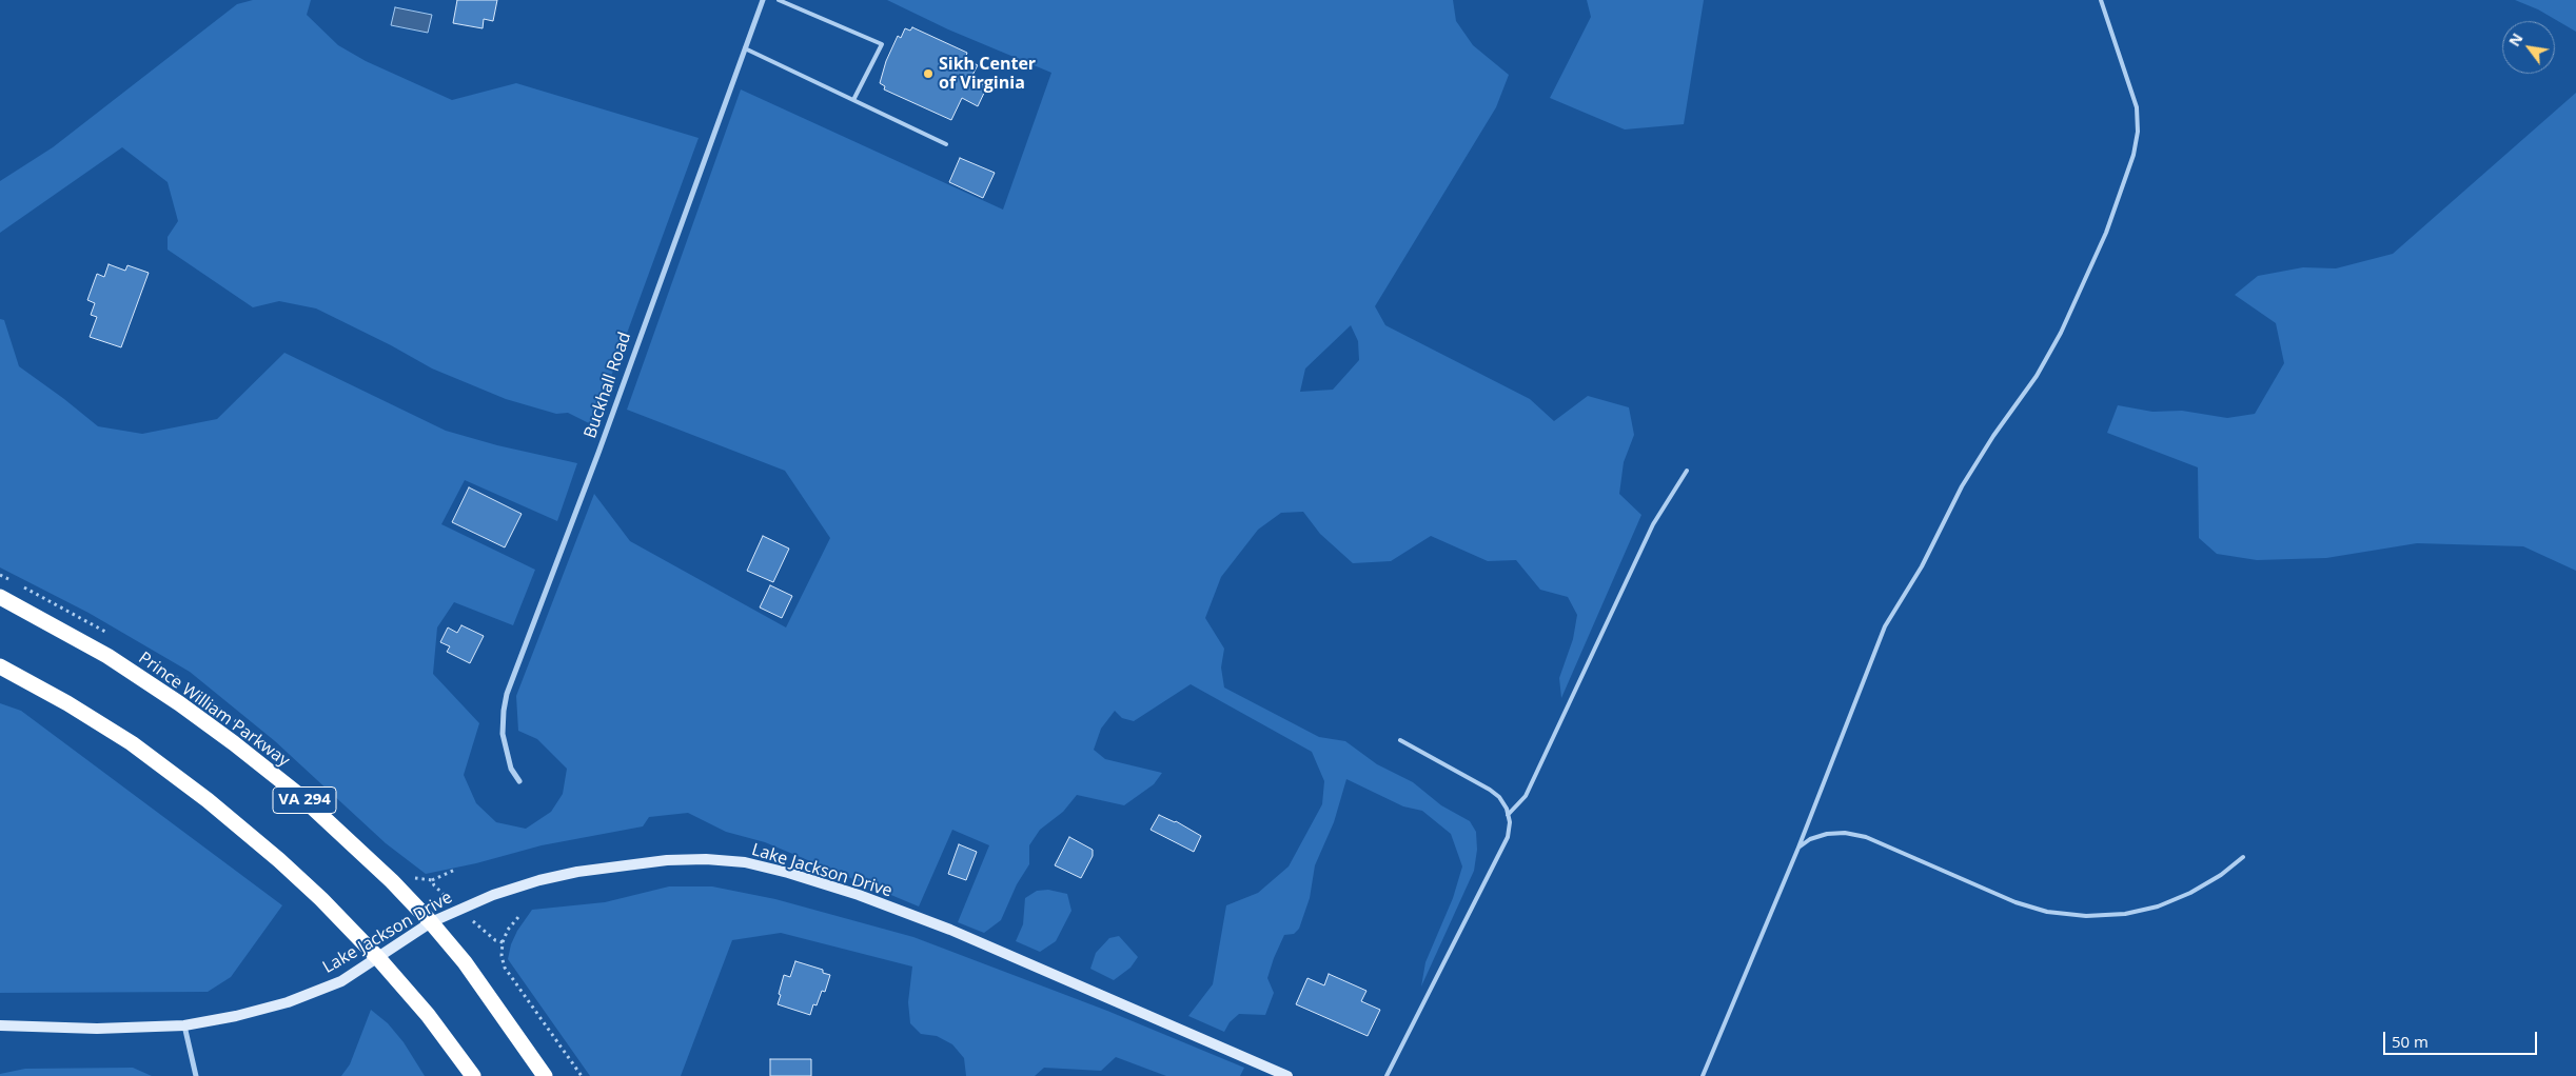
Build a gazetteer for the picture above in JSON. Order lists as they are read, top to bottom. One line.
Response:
{"streets":{"highway":["Prince William Parkway","VA 294"],"street":["Buckhall Road","Lake Jackson Drive"]},"crossings":[["Prince William Parkway","Lake Jackson Drive"]],"places":["Sikh Center of Virginia"],"scale_bar":"50 m","north":"top left"}
